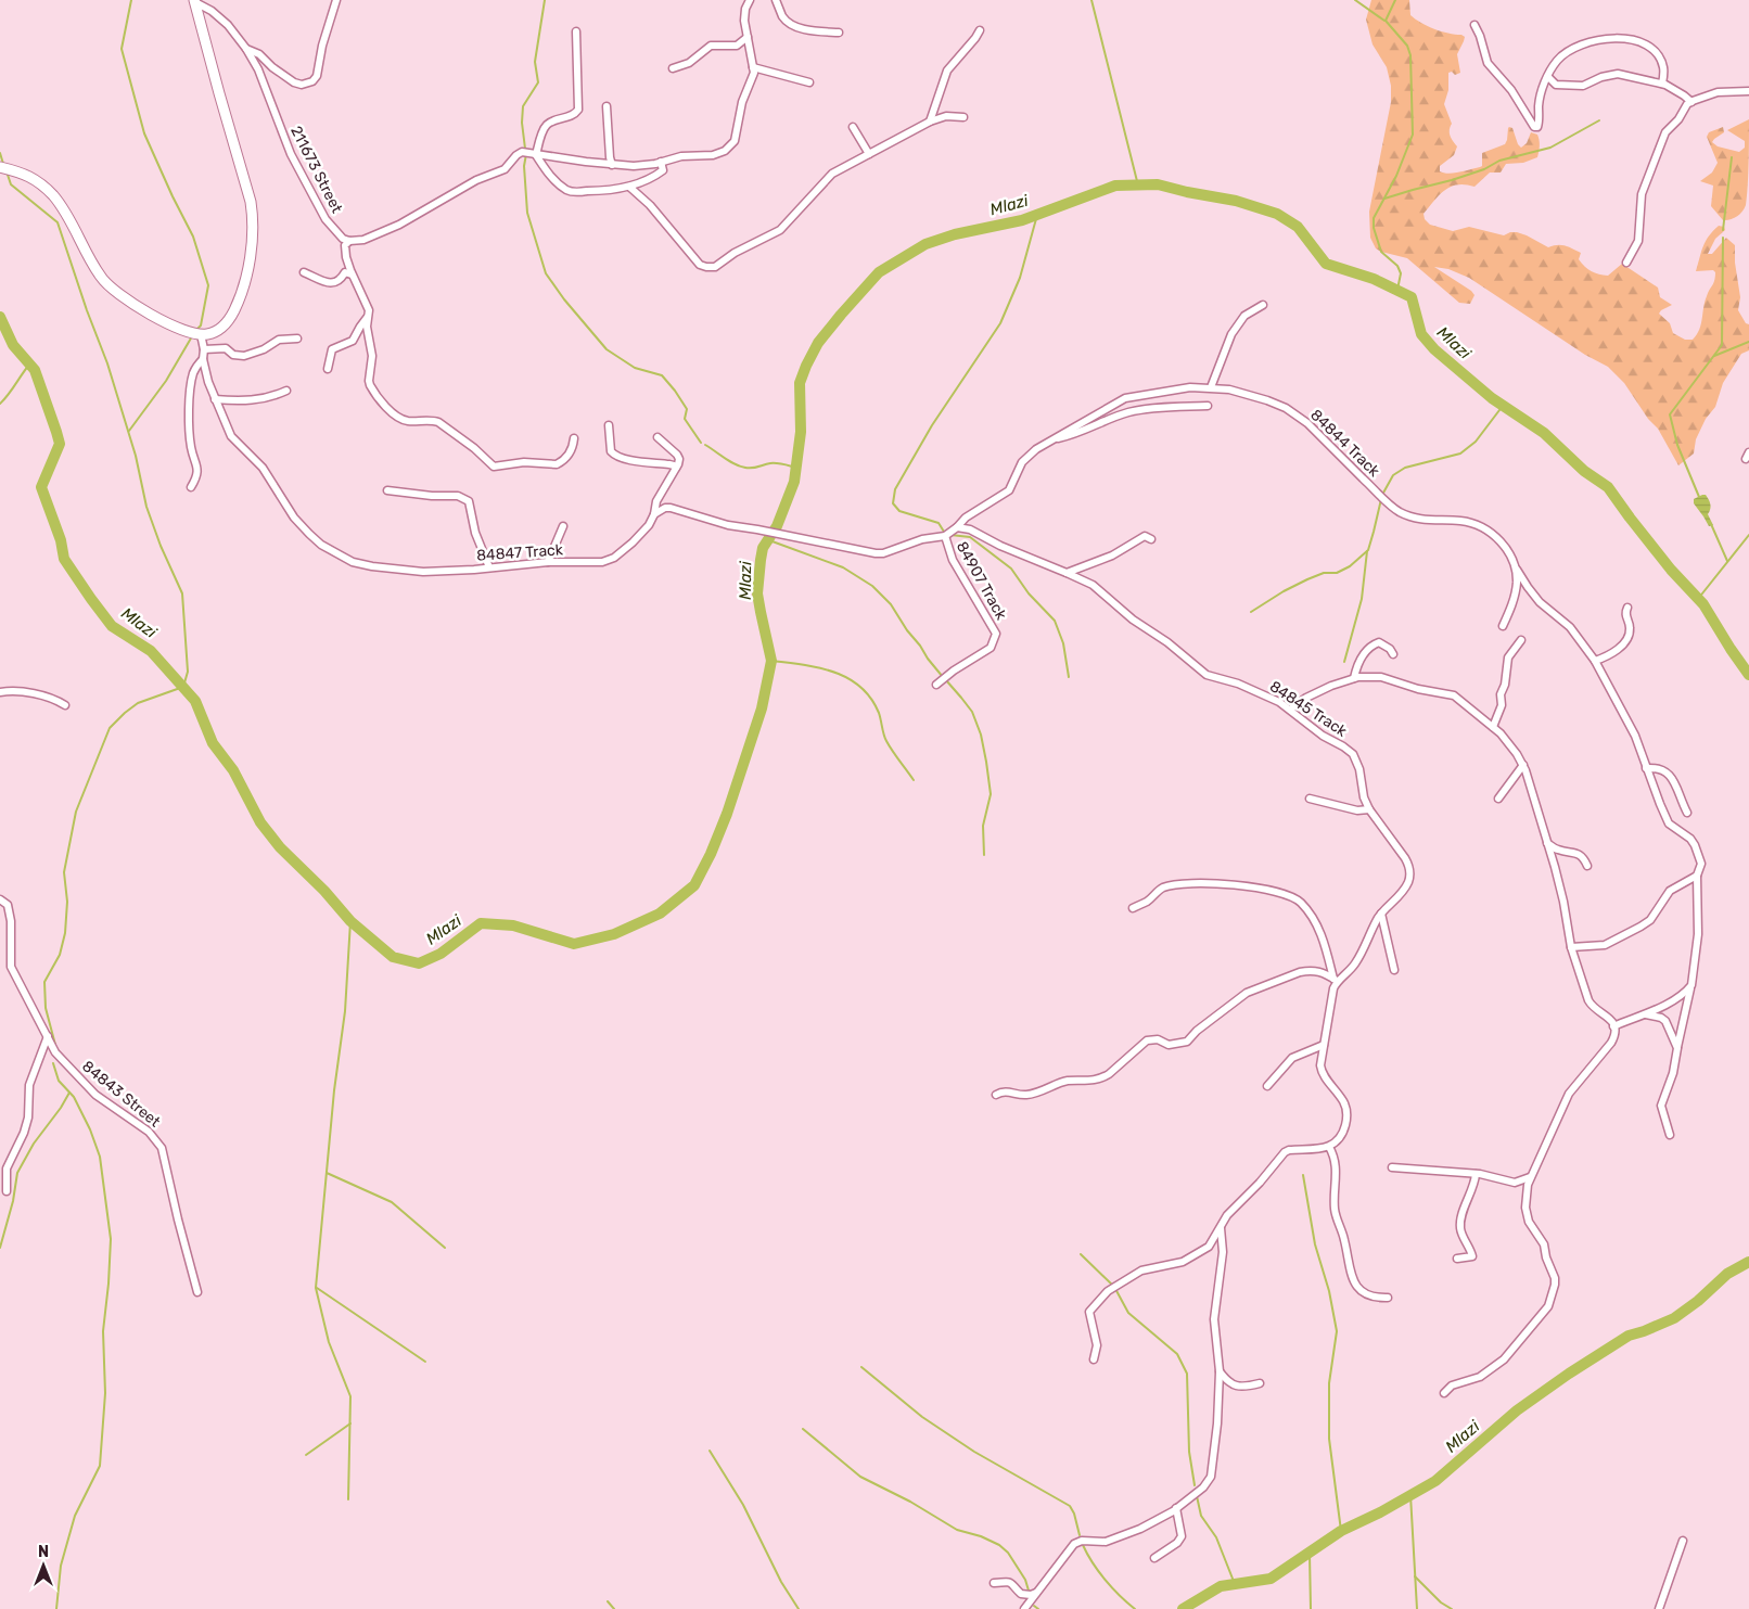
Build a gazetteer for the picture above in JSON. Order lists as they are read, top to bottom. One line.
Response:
{"streets":{"street":["211673 Street","84844 Track","84847 Track","84907 Track","84845 Track","84843 Street"]},"crossings":[["84844 Track","84845 Track"]],"water":["Mlazi"],"north":"top"}
